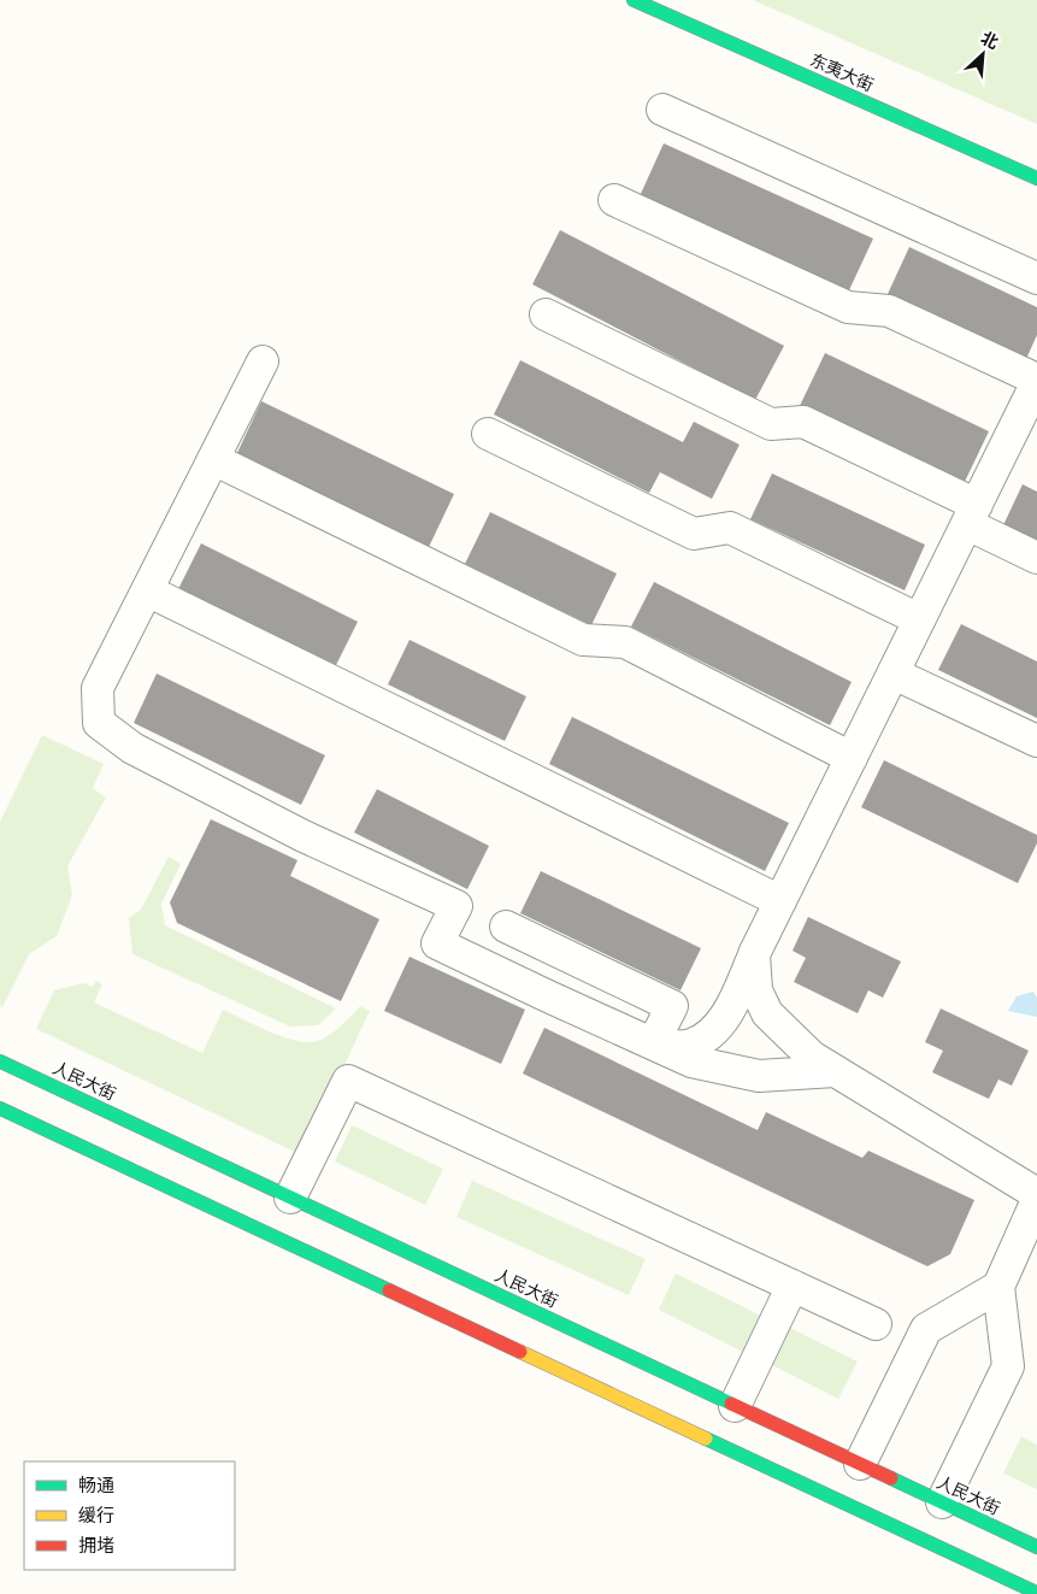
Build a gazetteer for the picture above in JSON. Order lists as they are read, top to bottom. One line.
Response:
{"streets":{"main road":["东夷大街","人民大街"]},"legend":["畅通","缓行","拥堵"],"north":"top right"}
